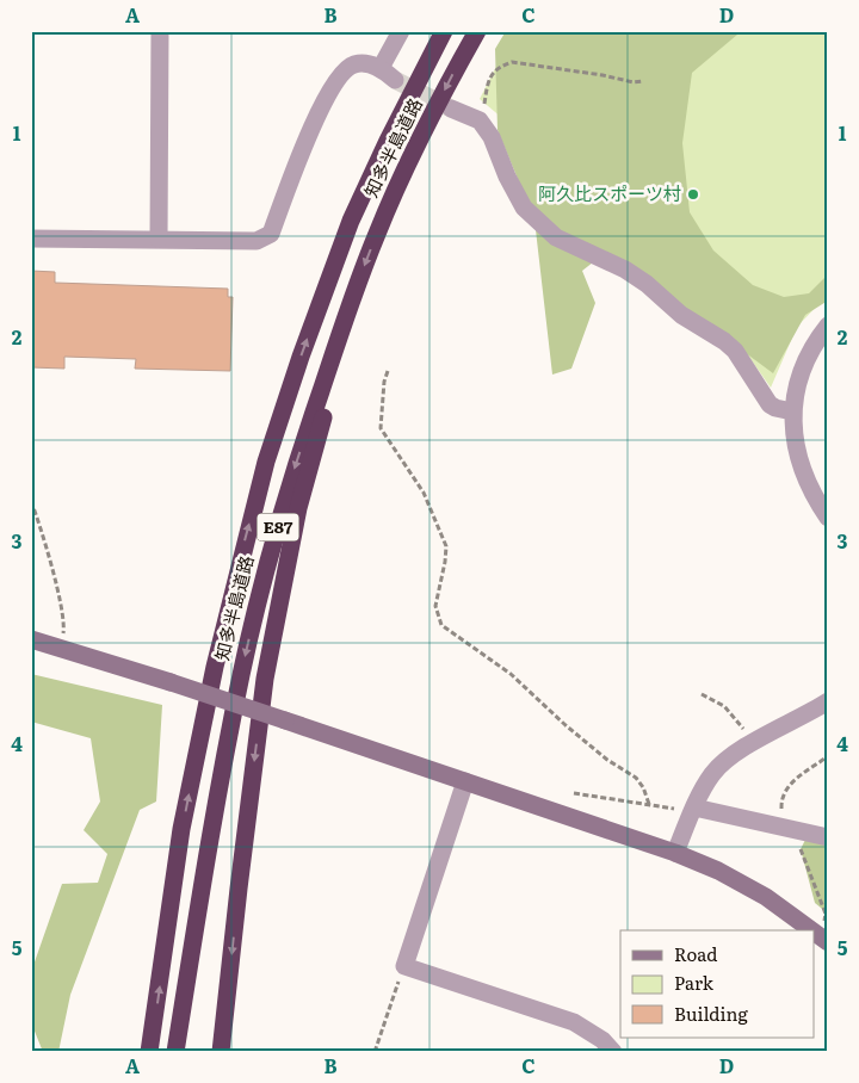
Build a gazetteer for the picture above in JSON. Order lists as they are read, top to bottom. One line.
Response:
{"streets":{"highway":["知多半島道路","E87"]},"places":["阿久比スポーツ村"],"legend":["Road","Park","Building"],"grid":{"columns":["A","B","C","D"],"rows":["1","2","3","4","5"]}}
